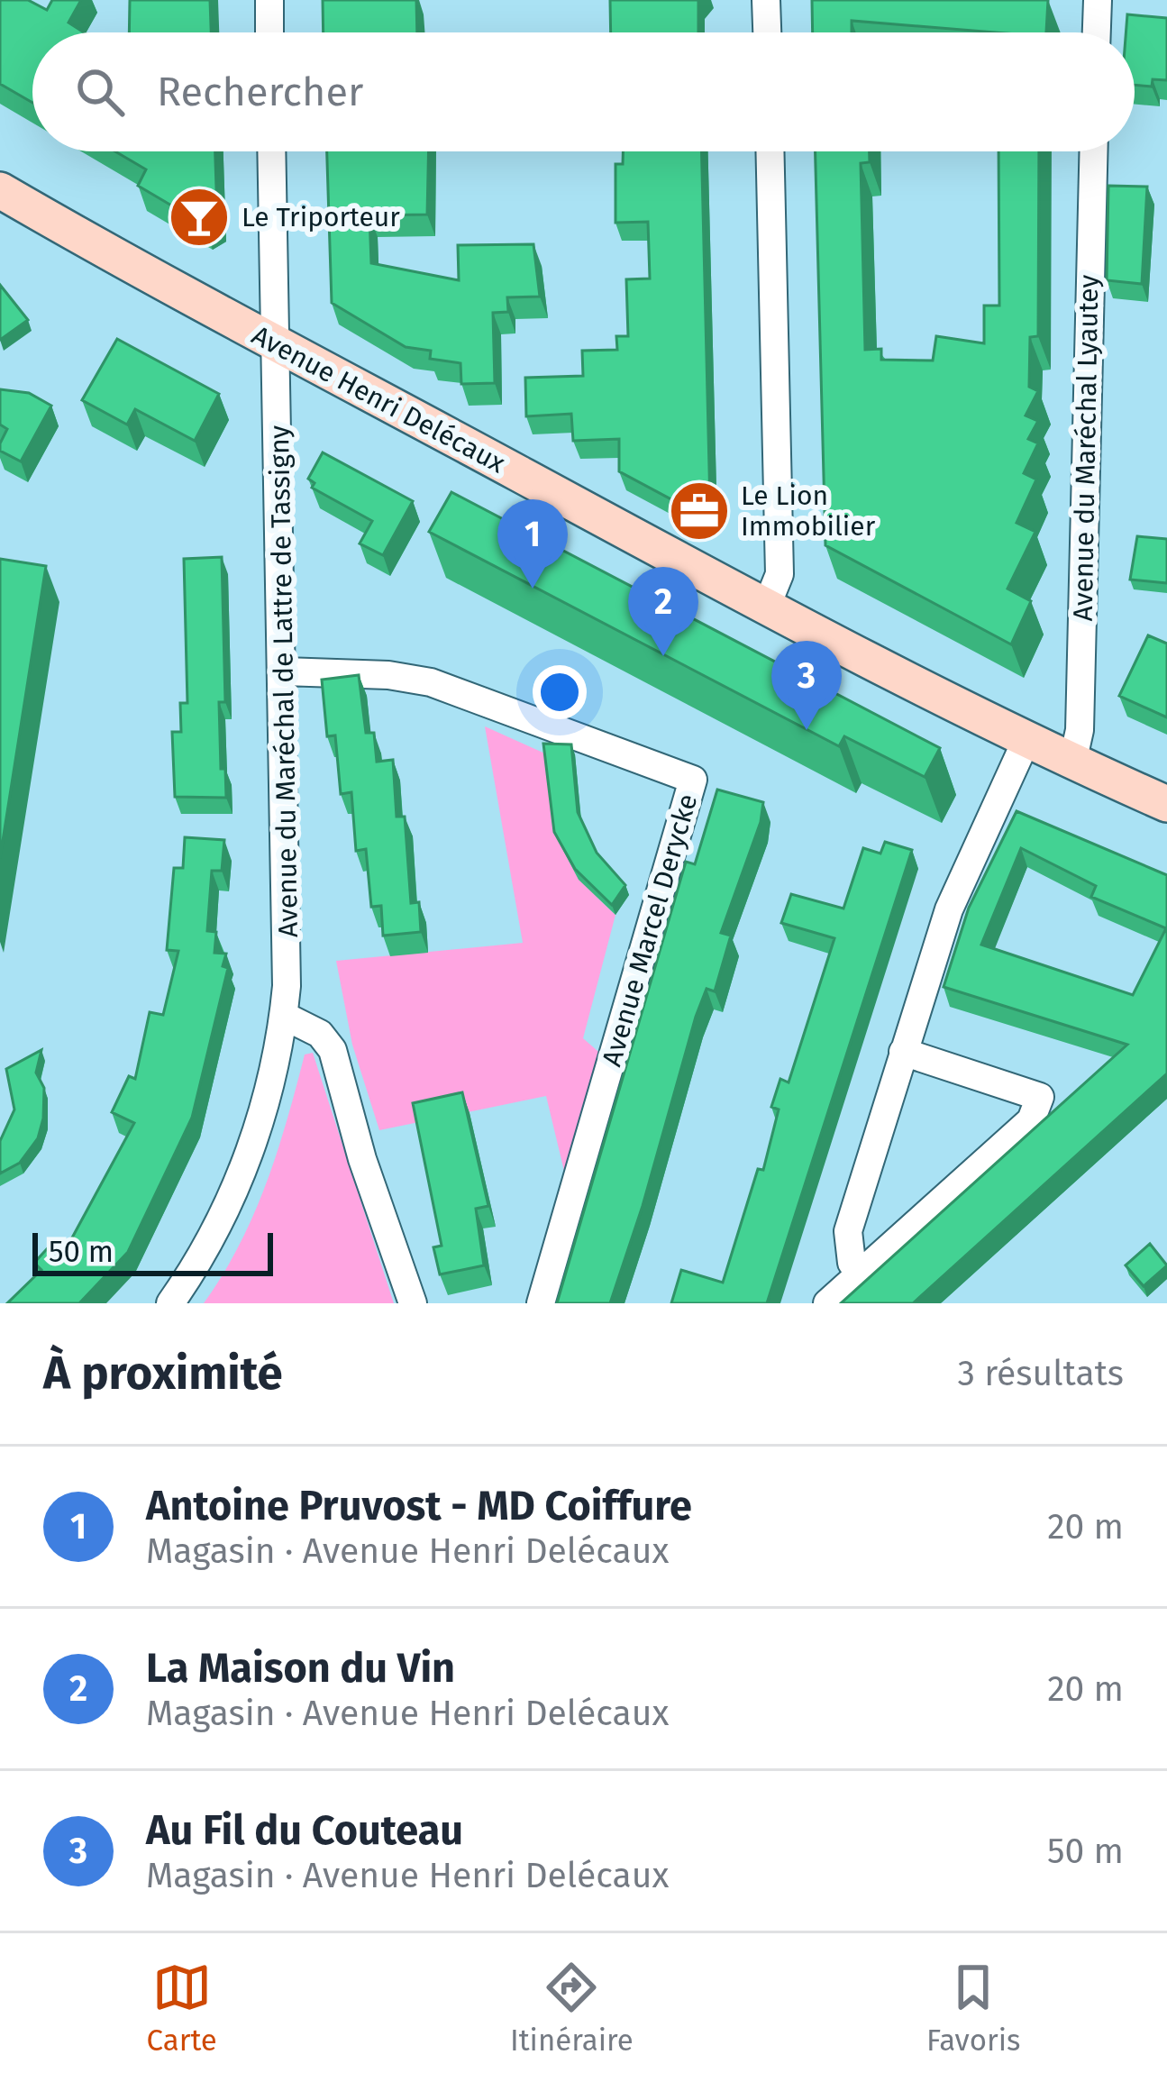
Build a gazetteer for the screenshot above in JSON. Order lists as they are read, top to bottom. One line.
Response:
{"streets":{"street":["Avenue Henri Delécaux","Avenue du Maréchal Lyautey","Avenue du Maréchal de Lattre de Tassigny","Avenue Marcel Derycke"]},"crossings":[["Avenue Henri Delécaux","Avenue du Maréchal Lyautey"],["Avenue Henri Delécaux","Avenue du Maréchal de Lattre de Tassigny"],["Avenue du Maréchal de Lattre de Tassigny","Avenue Marcel Derycke"]],"places":{"bar":["Le Triporteur"],"office":["Le Lion Immobilier"]},"scale_bar":"50 m","page":{"search":"Rechercher","pins":["1","2","3"],"scale":"50 m","heading":["À proximité","3 résultats"],"list":[{"mark":"1","name":"Antoine Pruvost - MD Coiffure","note":"Magasin · Avenue Henri Delécaux","value":"20 m"},{"mark":"2","name":"La Maison du Vin","note":"Magasin · Avenue Henri Delécaux","value":"20 m"},{"mark":"3","name":"Au Fil du Couteau","note":"Magasin · Avenue Henri Delécaux","value":"50 m"}],"nav":["Carte","Itinéraire","Favoris"]}}
